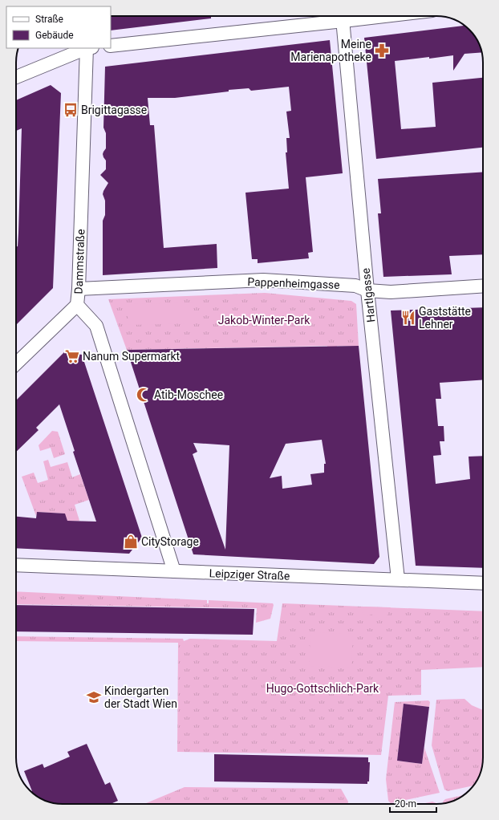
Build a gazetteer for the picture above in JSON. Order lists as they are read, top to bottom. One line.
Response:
{"streets":{"street":["Dammstraße","Pappenheimgasse","Hartlgasse","Leipziger Straße"]},"crossings":[["Dammstraße","Pappenheimgasse"],["Dammstraße","Leipziger Straße"],["Pappenheimgasse","Hartlgasse"],["Hartlgasse","Leipziger Straße"]],"parks":["Jakob-Winter-Park","Hugo-Gottschlich-Park"],"places":{"pharmacy":["Meine Marienapotheke"],"bus stop":["Brigittagasse"],"restaurant":["Gaststätte Lehner"],"supermarket":["Nanum Supermarkt"],"mosque":["Atib-Moschee"],"shop":["CityStorage"],"school or university":["Kindergarten der Stadt Wien"]},"legend":["Straße","Gebäude"],"scale_bar":"20 m"}
